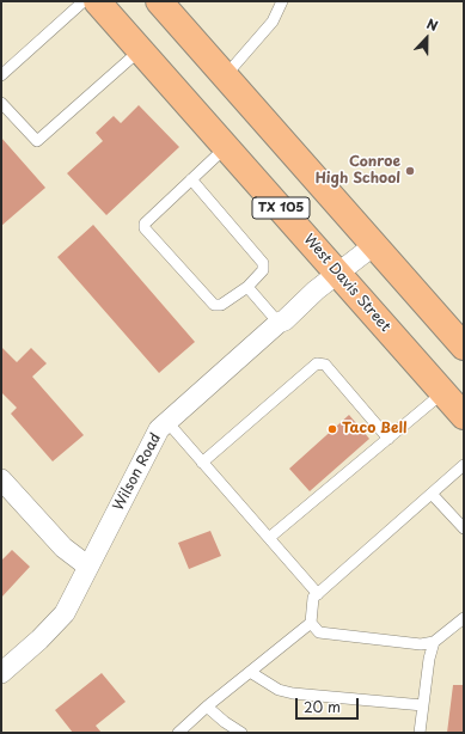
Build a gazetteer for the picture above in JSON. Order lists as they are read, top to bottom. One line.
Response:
{"streets":{"main road":["TX 105","West Davis Street"],"street":["Wilson Road"]},"crossings":[["TX 105","Wilson Road"],["West Davis Street","Wilson Road"]],"places":["Conroe High School","Taco Bell"],"scale_bar":"20 m","north":"top"}
